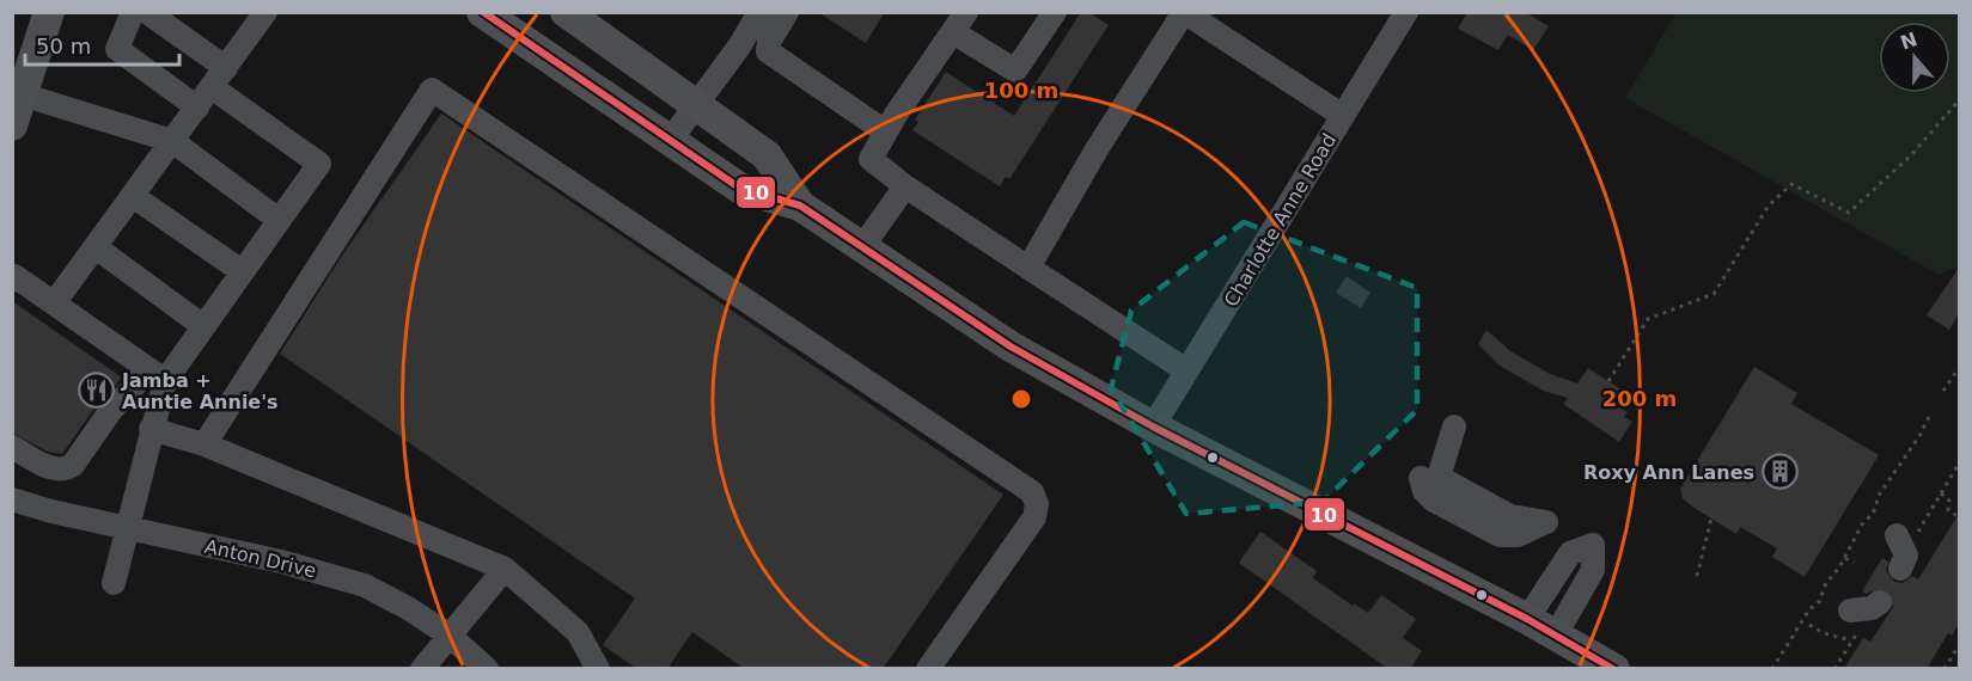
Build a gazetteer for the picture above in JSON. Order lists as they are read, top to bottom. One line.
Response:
{"streets":{"street":["Charlotte Anne Road","Anton Drive"]},"places":{"restaurant":["Jamba + Auntie Annie's"],"building":["Roxy Ann Lanes"]},"lines":["transit line 10"],"scale_bar":"50 m","north":"top","rings":["100 m","200 m"]}
